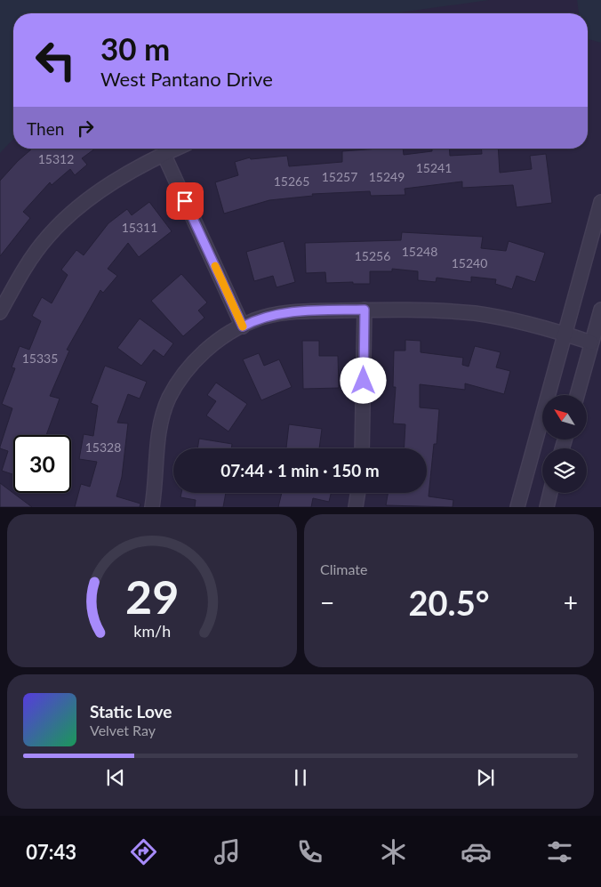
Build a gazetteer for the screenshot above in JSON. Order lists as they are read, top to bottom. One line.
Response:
{"house_numbers":["15312","15241","15257","15249","15265","15311","15248","15256","15240","15335","15328"],"north":"top left","page":{"turn":["30 m","West Pantano Drive"],"then":"Then","limit":"30","trip":"07:44 · 1 min · 150 m","tile":"Climate","heat":["−","20.5°","+"],"song":["Static Love","Velvet Ray"],"tabs":"07:43","gauge":["29","km/h"]}}
